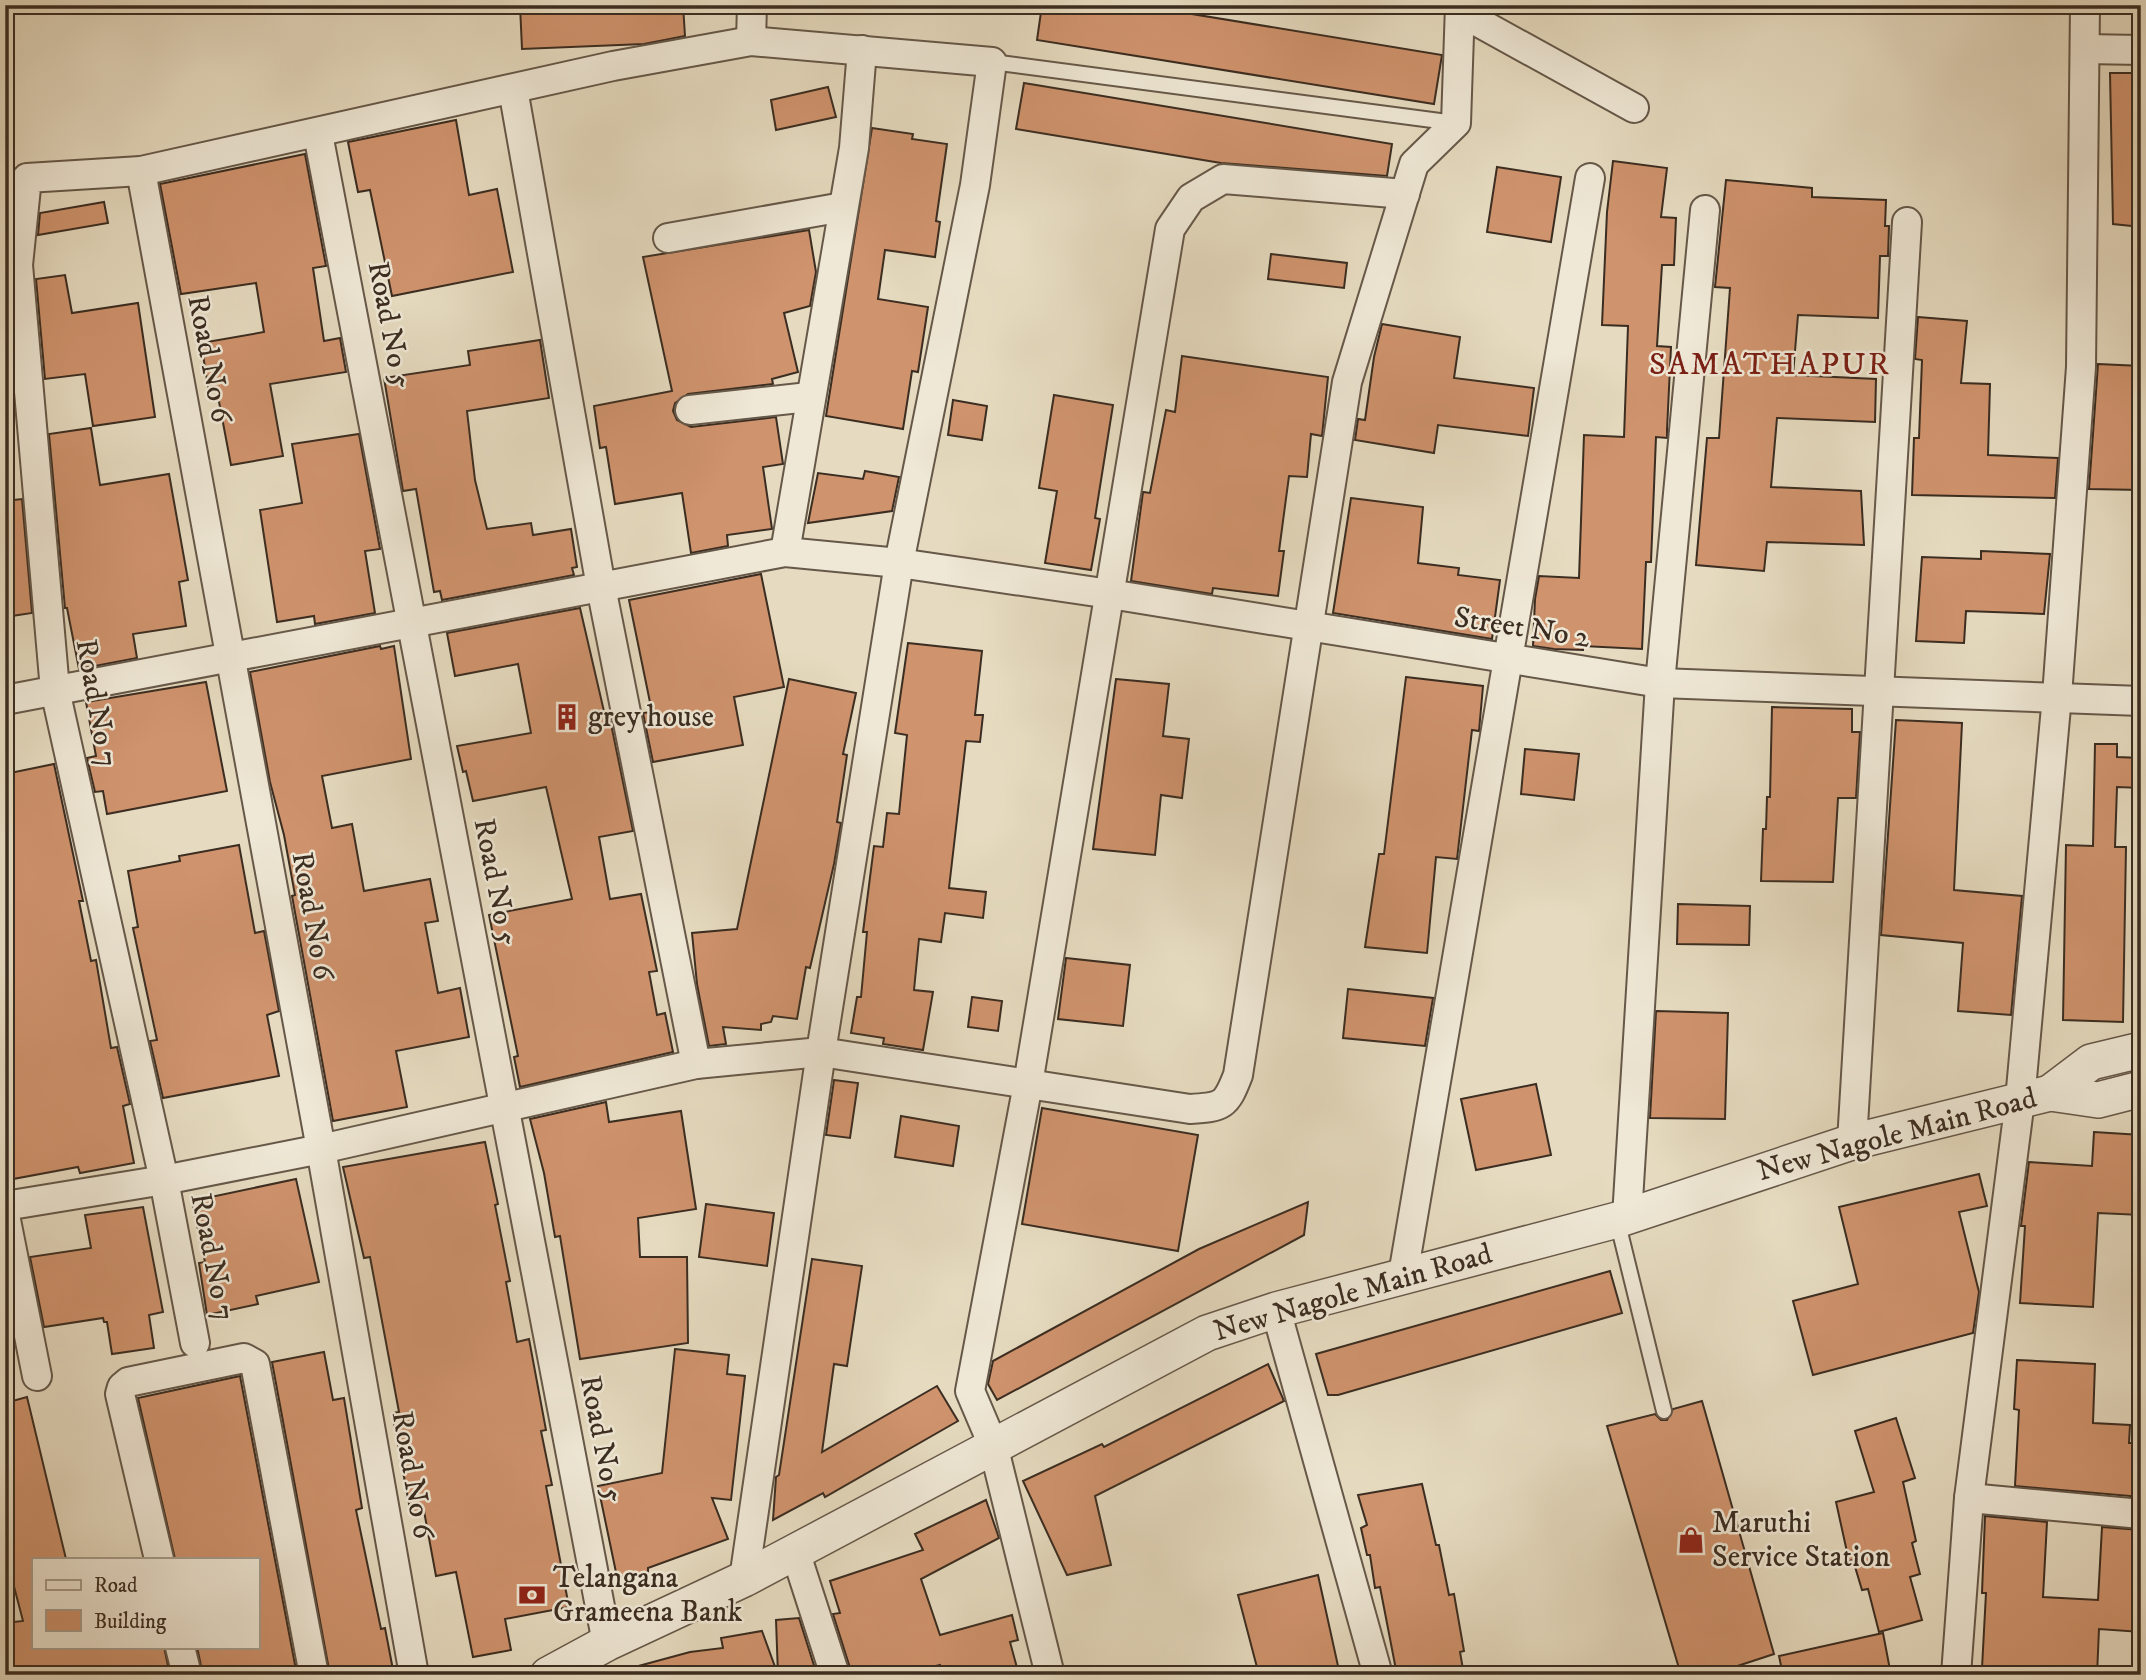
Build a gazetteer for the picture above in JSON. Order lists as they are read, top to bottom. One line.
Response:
{"streets":{"street":["Road No 5","Road No 6","Street No 2","Road No 7","New Nagole Main Road"]},"crossings":[["Road No 5","Street No 2"],["Road No 5","New Nagole Main Road"],["Road No 6","Street No 2"],["Road No 6","Road No 7"],["Street No 2","Road No 7"]],"districts":["SAMATHAPUR"],"places":{"building":["grey house"],"shop":["Maruthi Service Station"],"bank":["Telangana Grameena Bank"]},"legend":["Road","Building"]}
